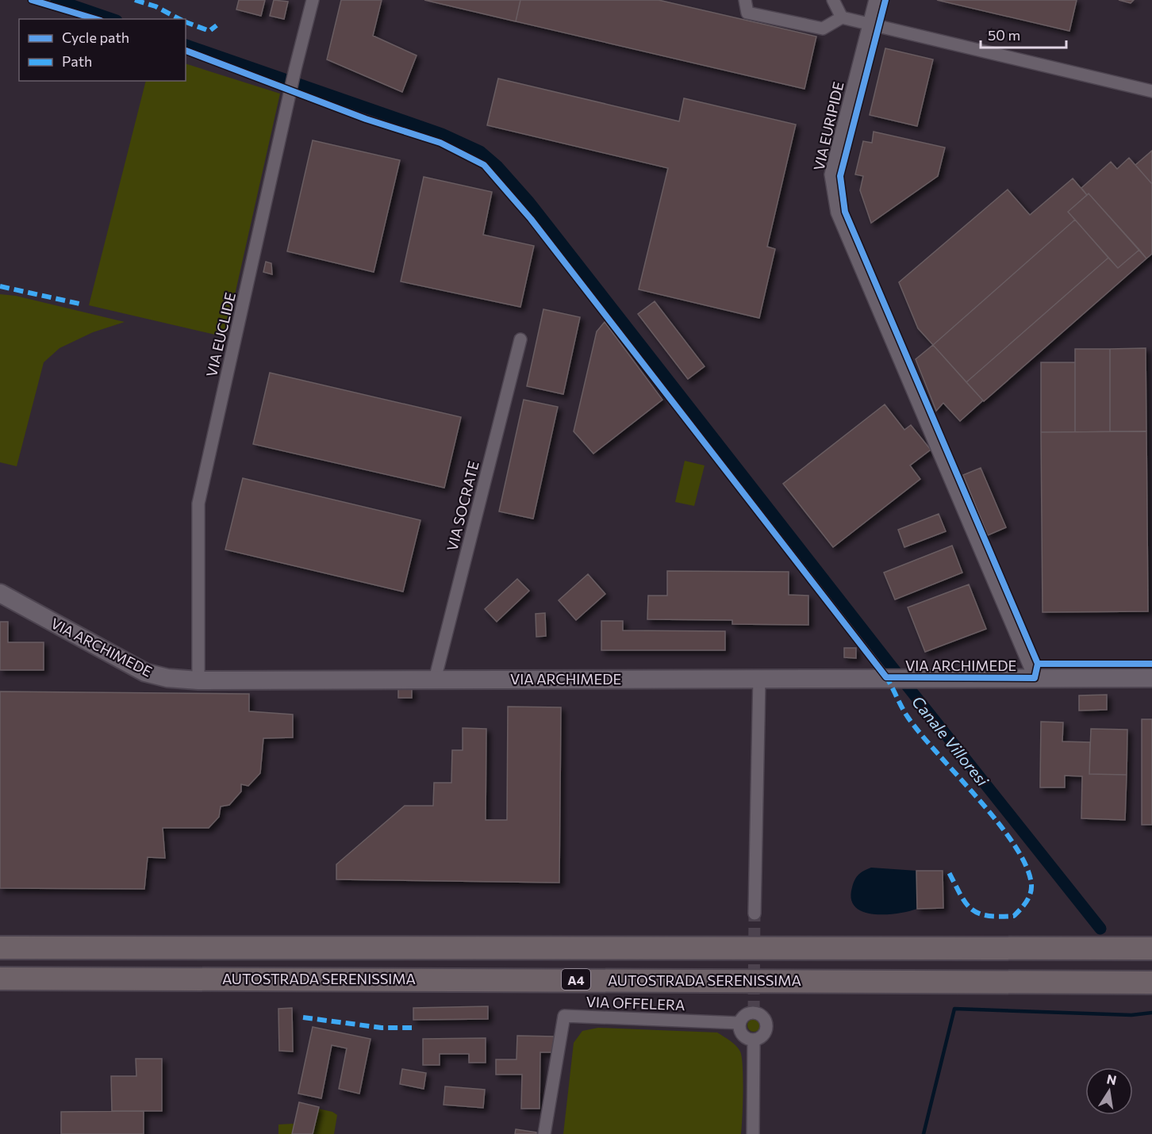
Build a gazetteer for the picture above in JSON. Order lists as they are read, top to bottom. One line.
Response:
{"streets":{"highway":["AUTOSTRADA SERENISSIMA","A4"],"street":["VIA EURIPIDE","VIA EUCLIDE","VIA SOCRATE","VIA ARCHIMEDE","VIA OFFELERA"]},"crossings":[["VIA EURIPIDE","VIA ARCHIMEDE"],["VIA EUCLIDE","VIA ARCHIMEDE"],["VIA SOCRATE","VIA ARCHIMEDE"]],"water":["Canale Villoresi"],"legend":["Cycle path","Path"],"scale_bar":"50 m","north":"top"}
